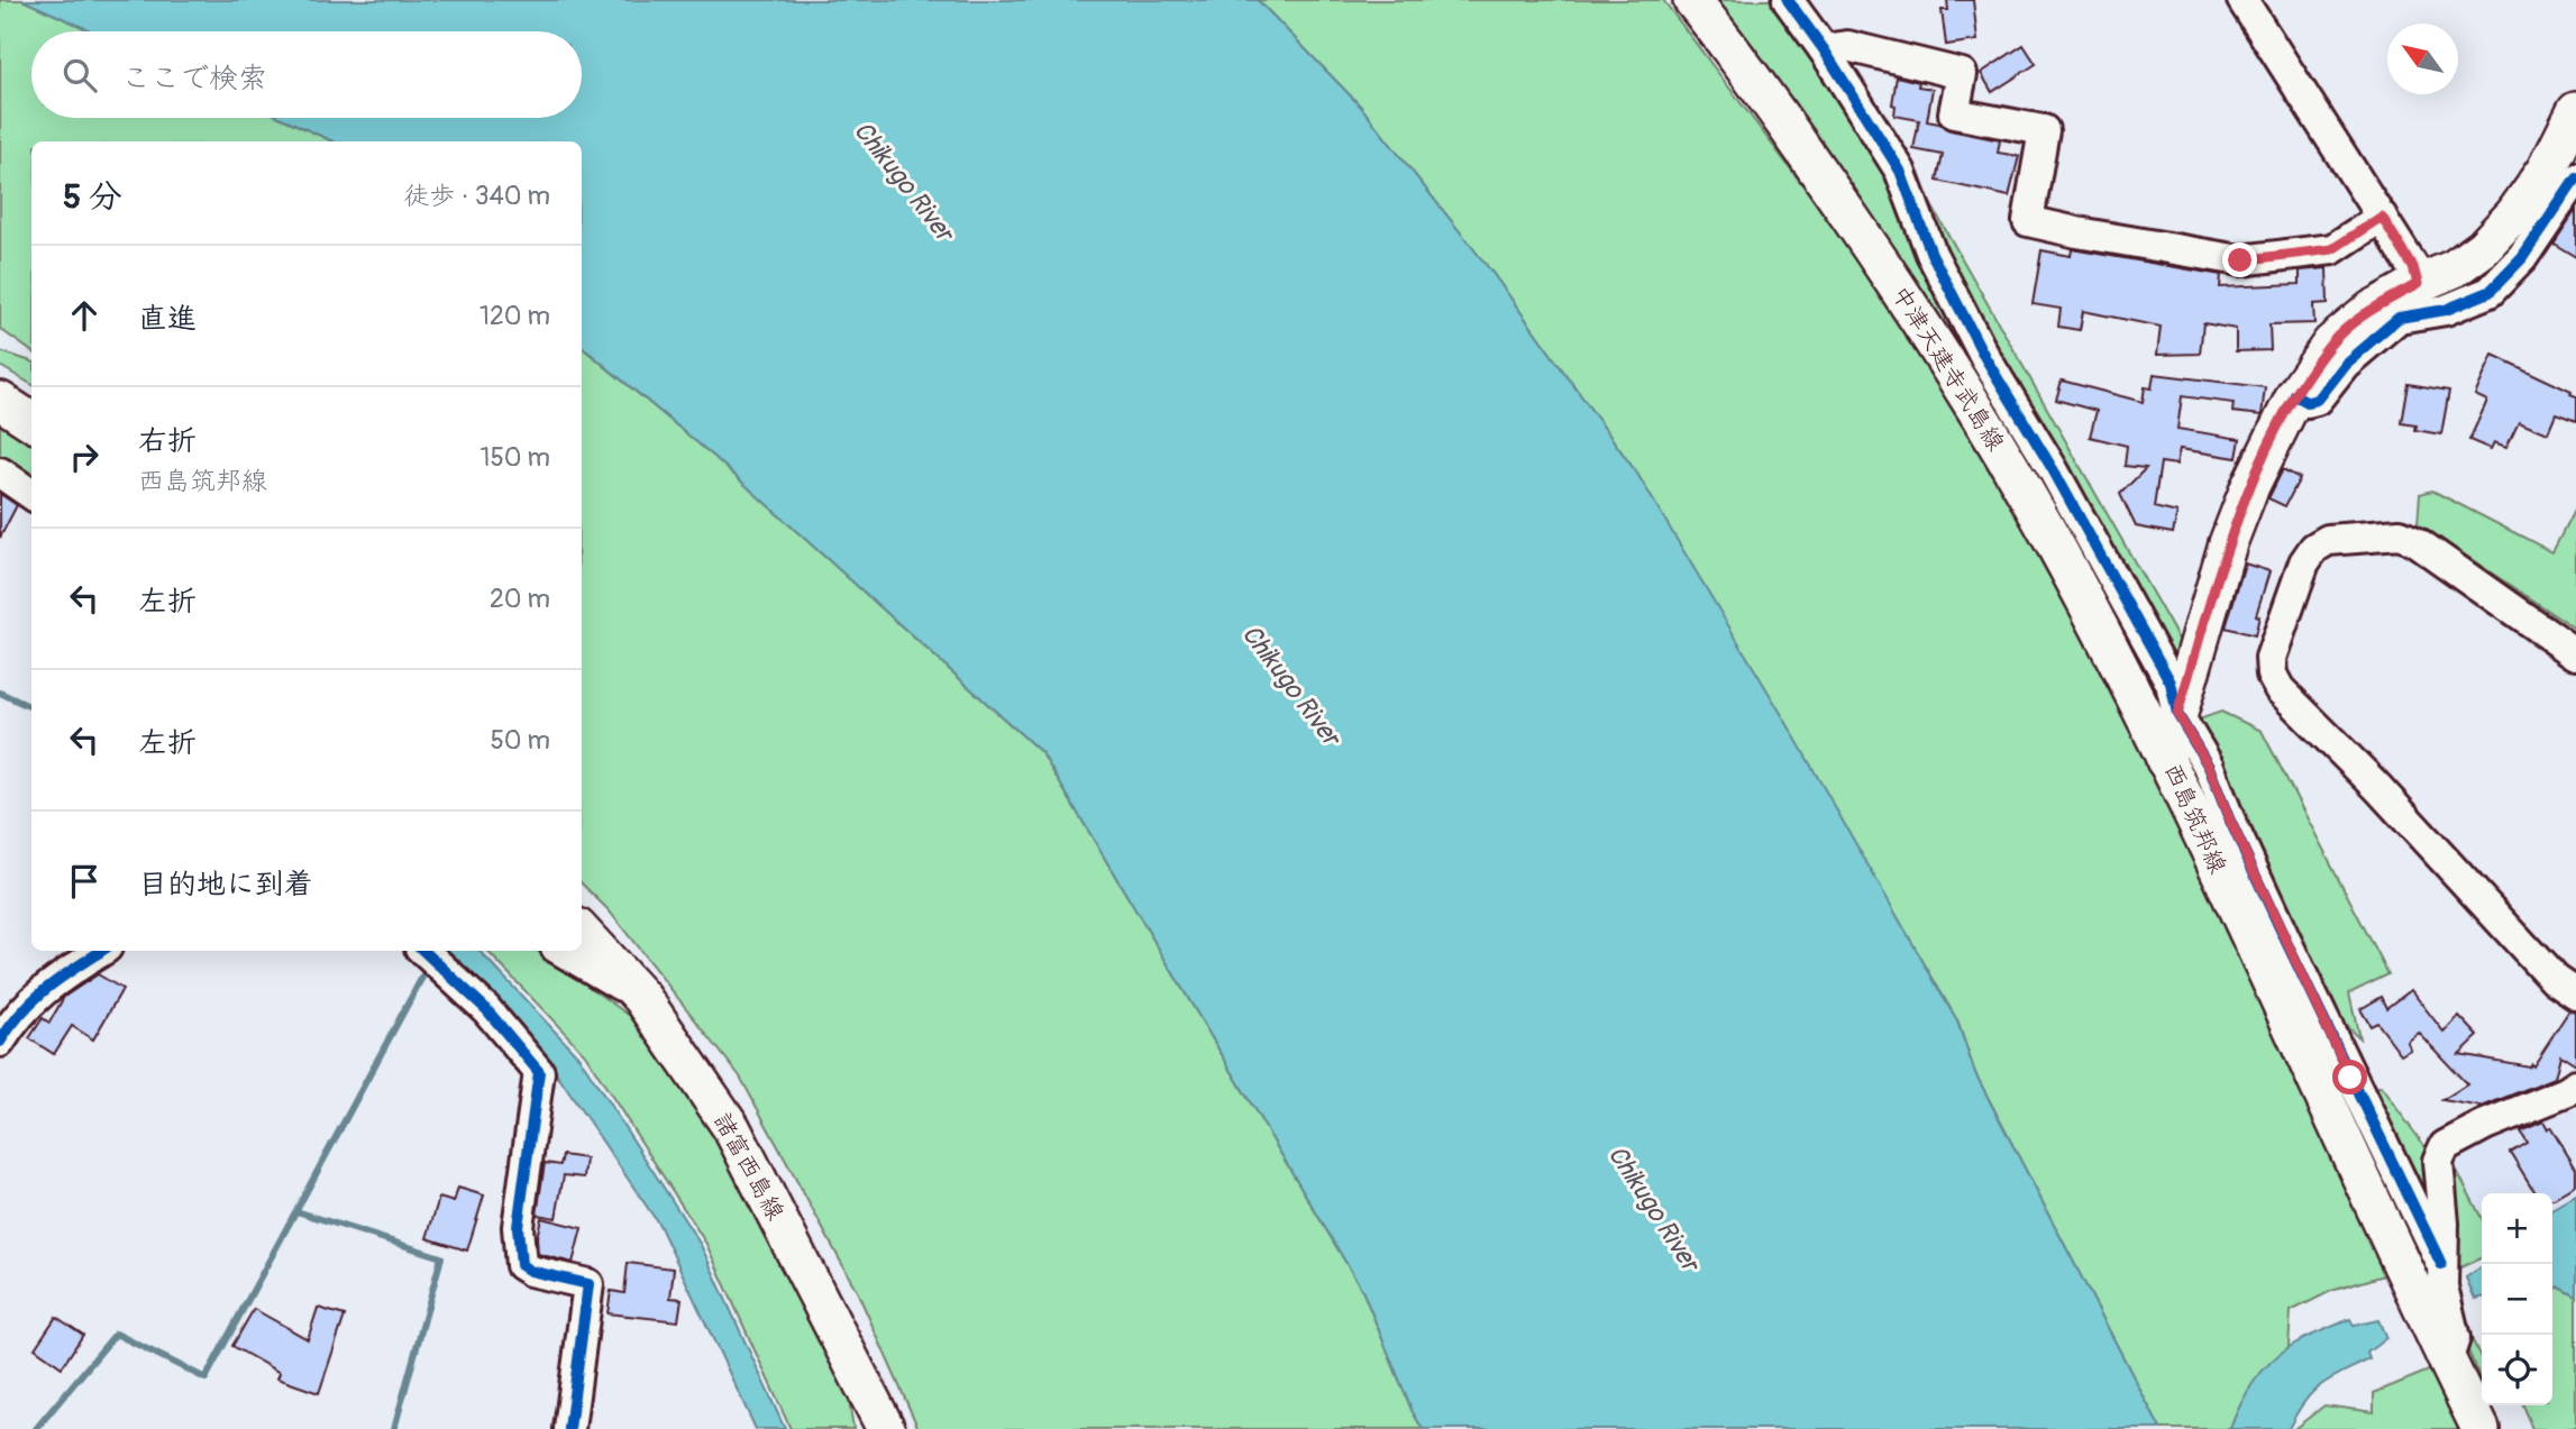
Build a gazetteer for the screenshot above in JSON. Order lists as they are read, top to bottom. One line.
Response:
{"streets":{"main road":["中津天建寺武島線","西島筑邦線","諸富西島線"]},"crossings":[["中津天建寺武島線","西島筑邦線"]],"water":["Chikugo River"],"north":"top left","page":{"search":"ここで検索","heading":["5 分","徒歩 · 340 m"],"list":[["直進","120 m"],["右折","西島筑邦線","150 m"],["左折","20 m"],["左折","50 m"],"目的地に到着"],"map_buttons":["+","−"]}}
